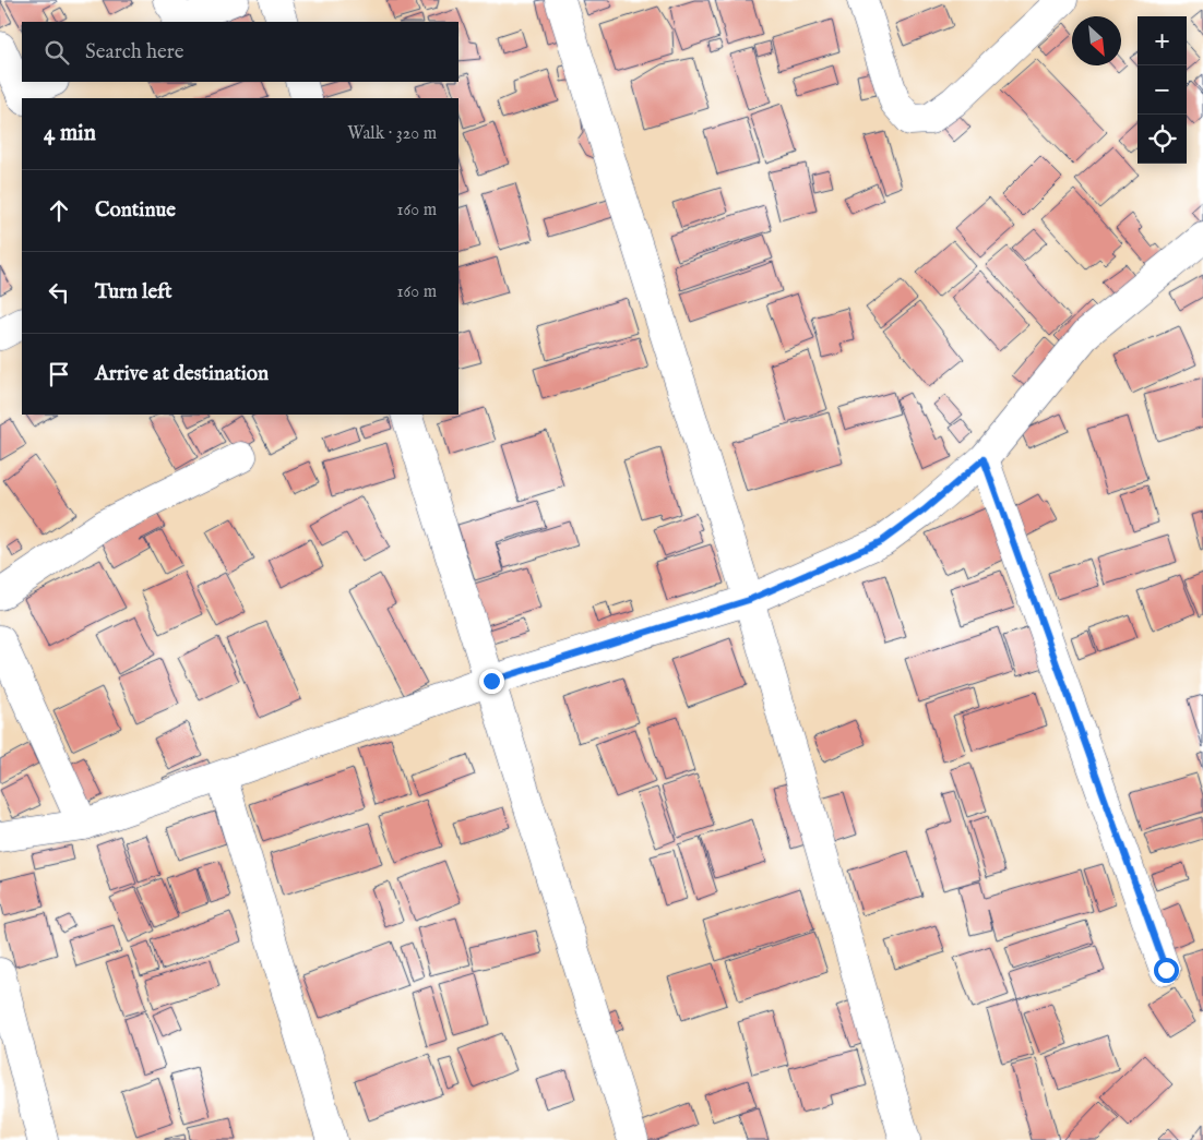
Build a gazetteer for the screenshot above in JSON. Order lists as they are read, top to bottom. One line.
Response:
{"north":"bottom right","page":{"map_buttons":["+","−"],"search":"Search here","heading":["4 min","Walk · 320 m"],"list":[["Continue","160 m"],["Turn left","160 m"],"Arrive at destination"]}}
